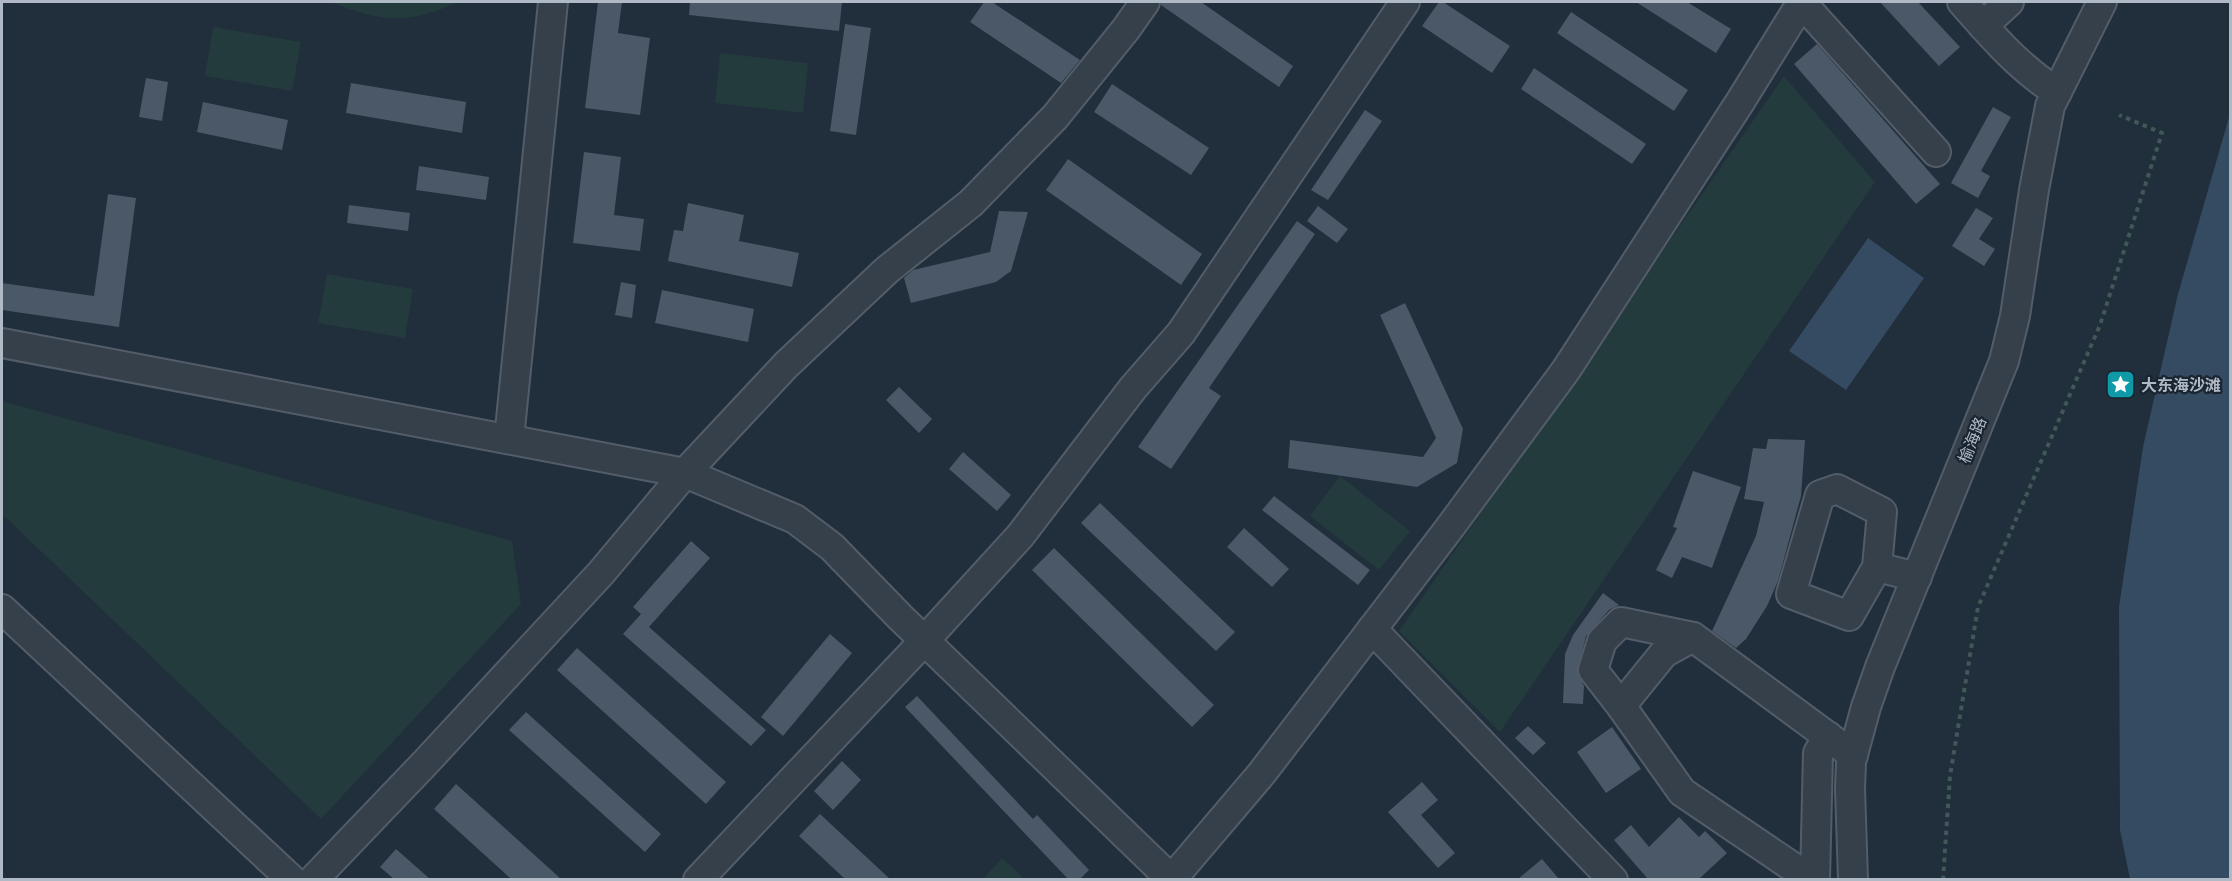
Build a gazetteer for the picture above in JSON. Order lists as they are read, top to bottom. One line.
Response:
{"streets":{"street":["榆海路"]},"places":{"place":["大东海沙滩"]}}
